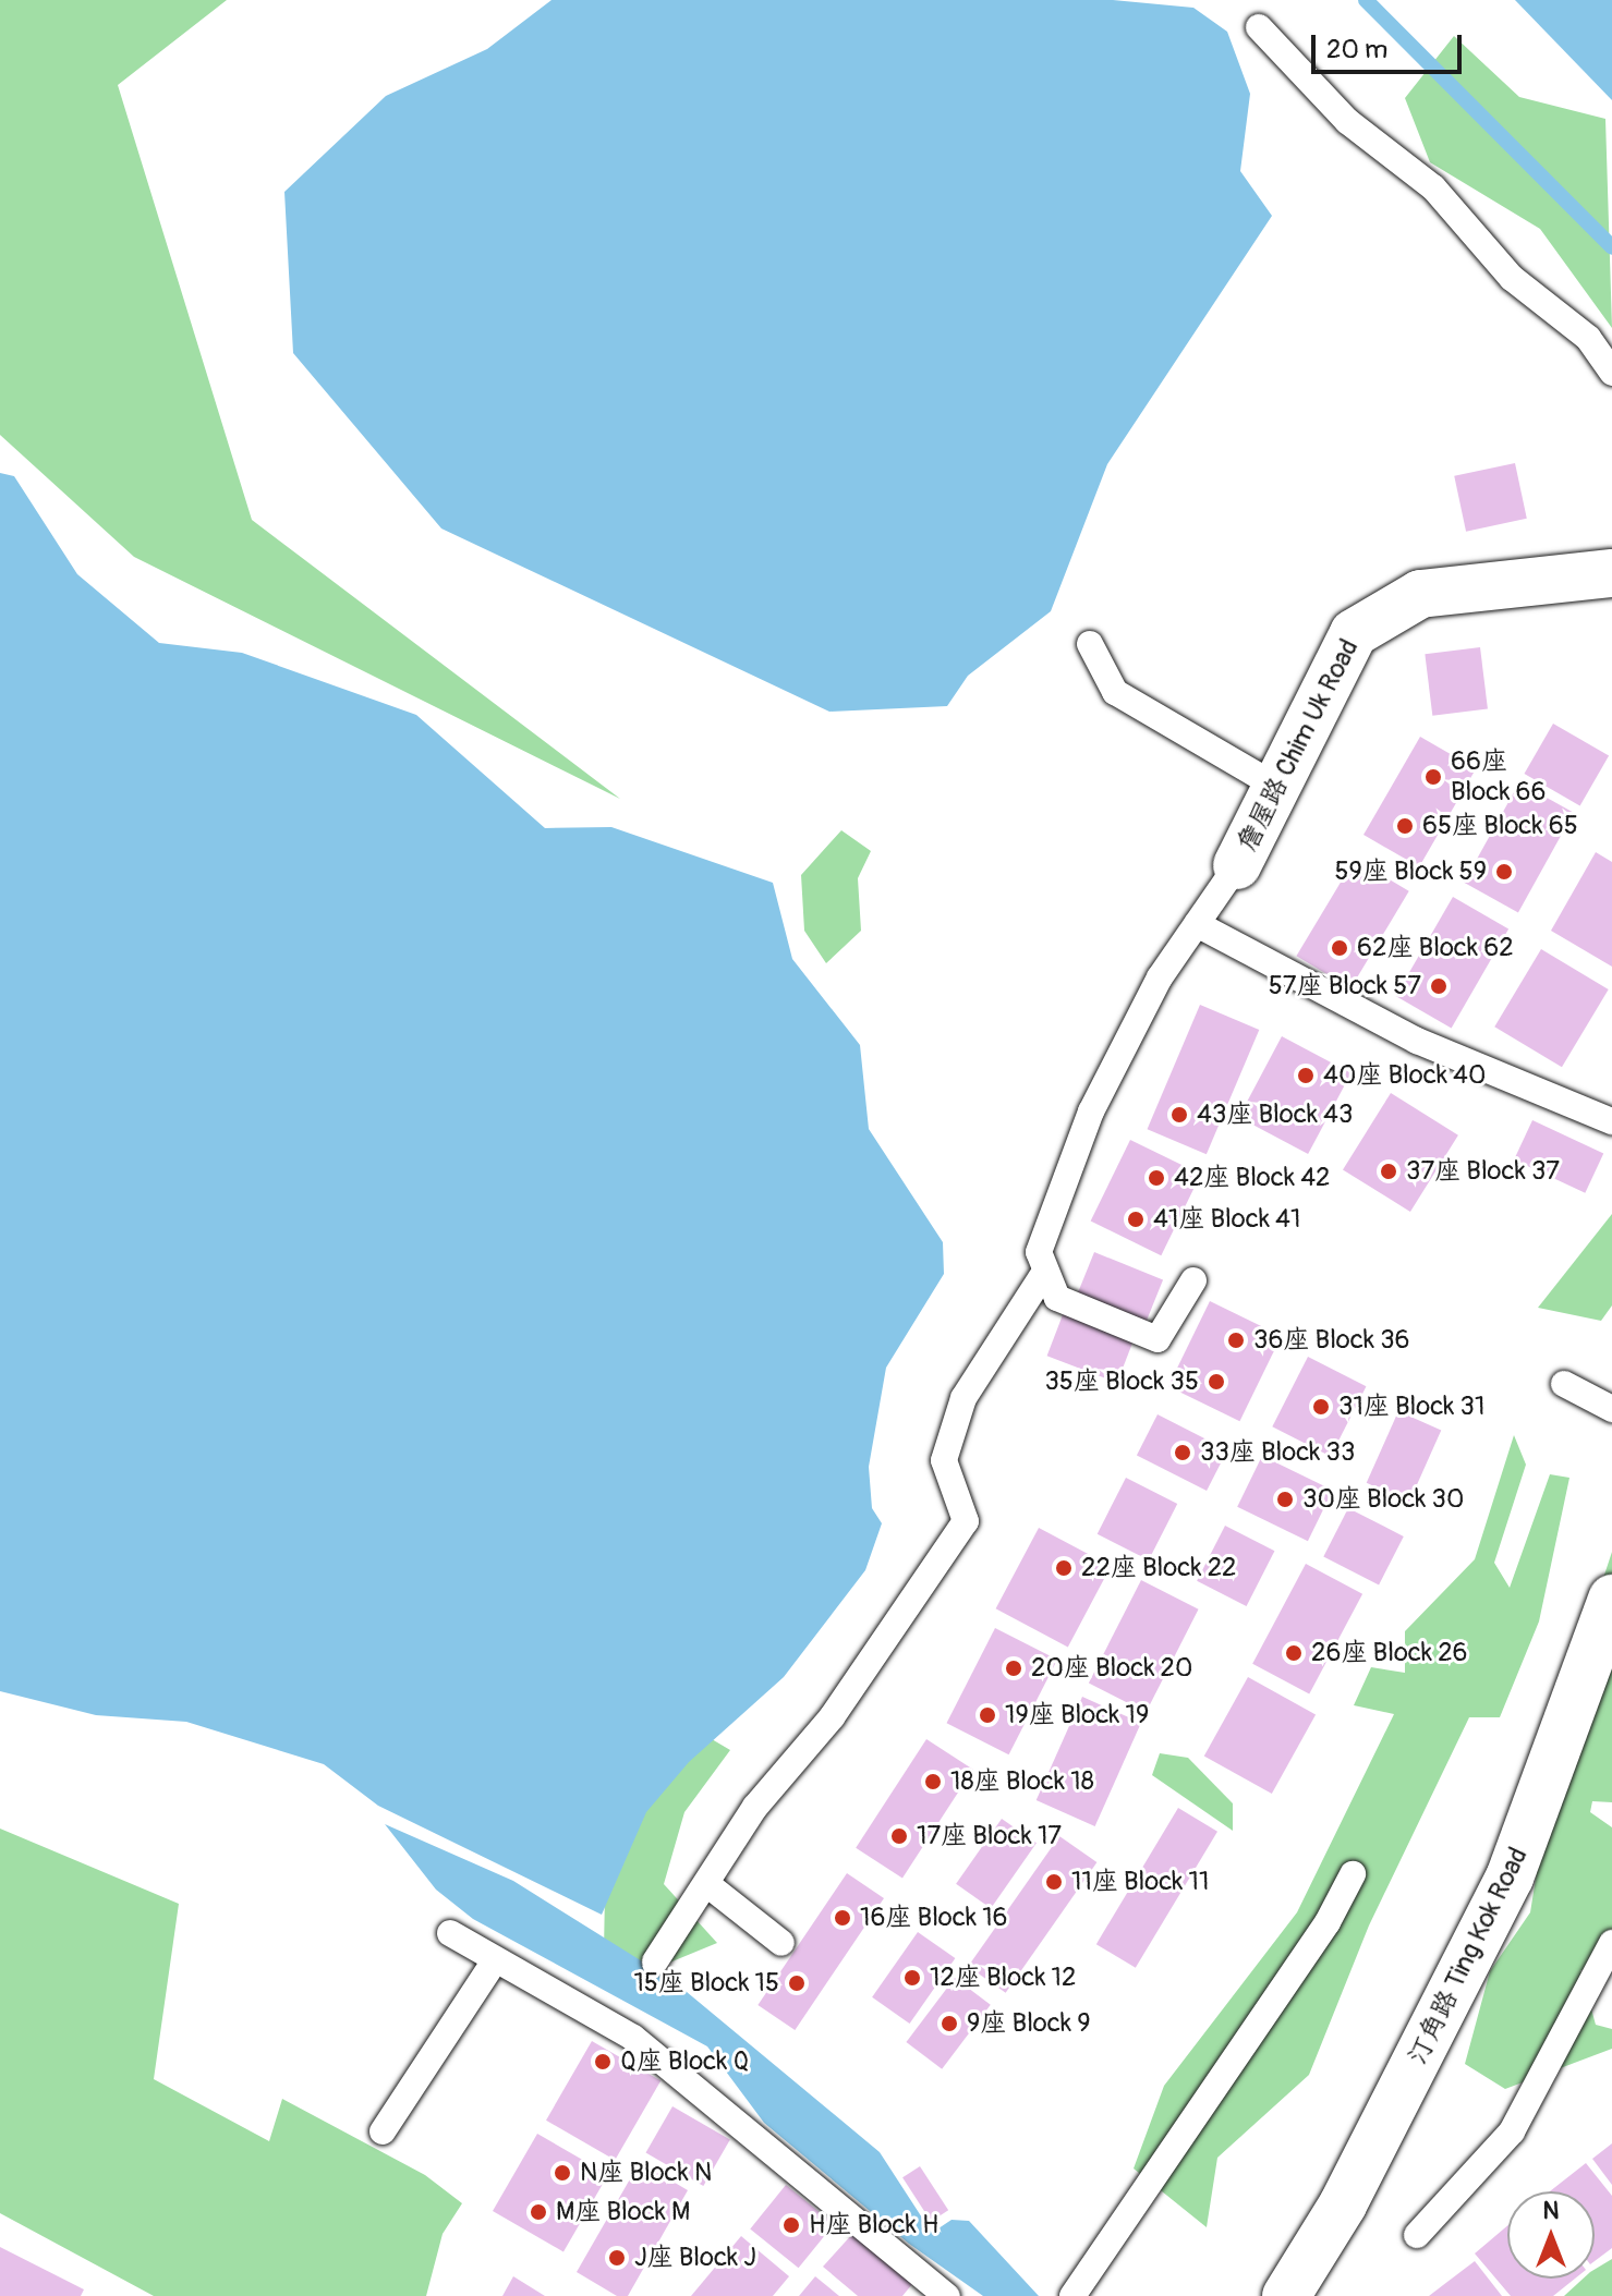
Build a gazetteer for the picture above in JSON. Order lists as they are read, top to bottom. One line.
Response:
{"streets":{"main road":["詹屋路 Chim Uk Road","汀角路 Ting Kok Road"]},"places":["66座 Block 66","65座 Block 65","59座 Block 59","62座 Block 62","57座 Block 57","40座 Block 40","43座 Block 43","37座 Block 37","42座 Block 42","41座 Block 41","36座 Block 36","35座 Block 35","31座 Block 31","33座 Block 33","30座 Block 30","22座 Block 22","26座 Block 26","20座 Block 20","19座 Block 19","18座 Block 18","17座 Block 17","11座 Block 11","16座 Block 16","12座 Block 12","15座 Block 15","9座 Block 9","Q座 Block Q","N座 Block N","M座 Block M","H座 Block H","J座 Block J"],"scale_bar":"20 m","north":"top"}
